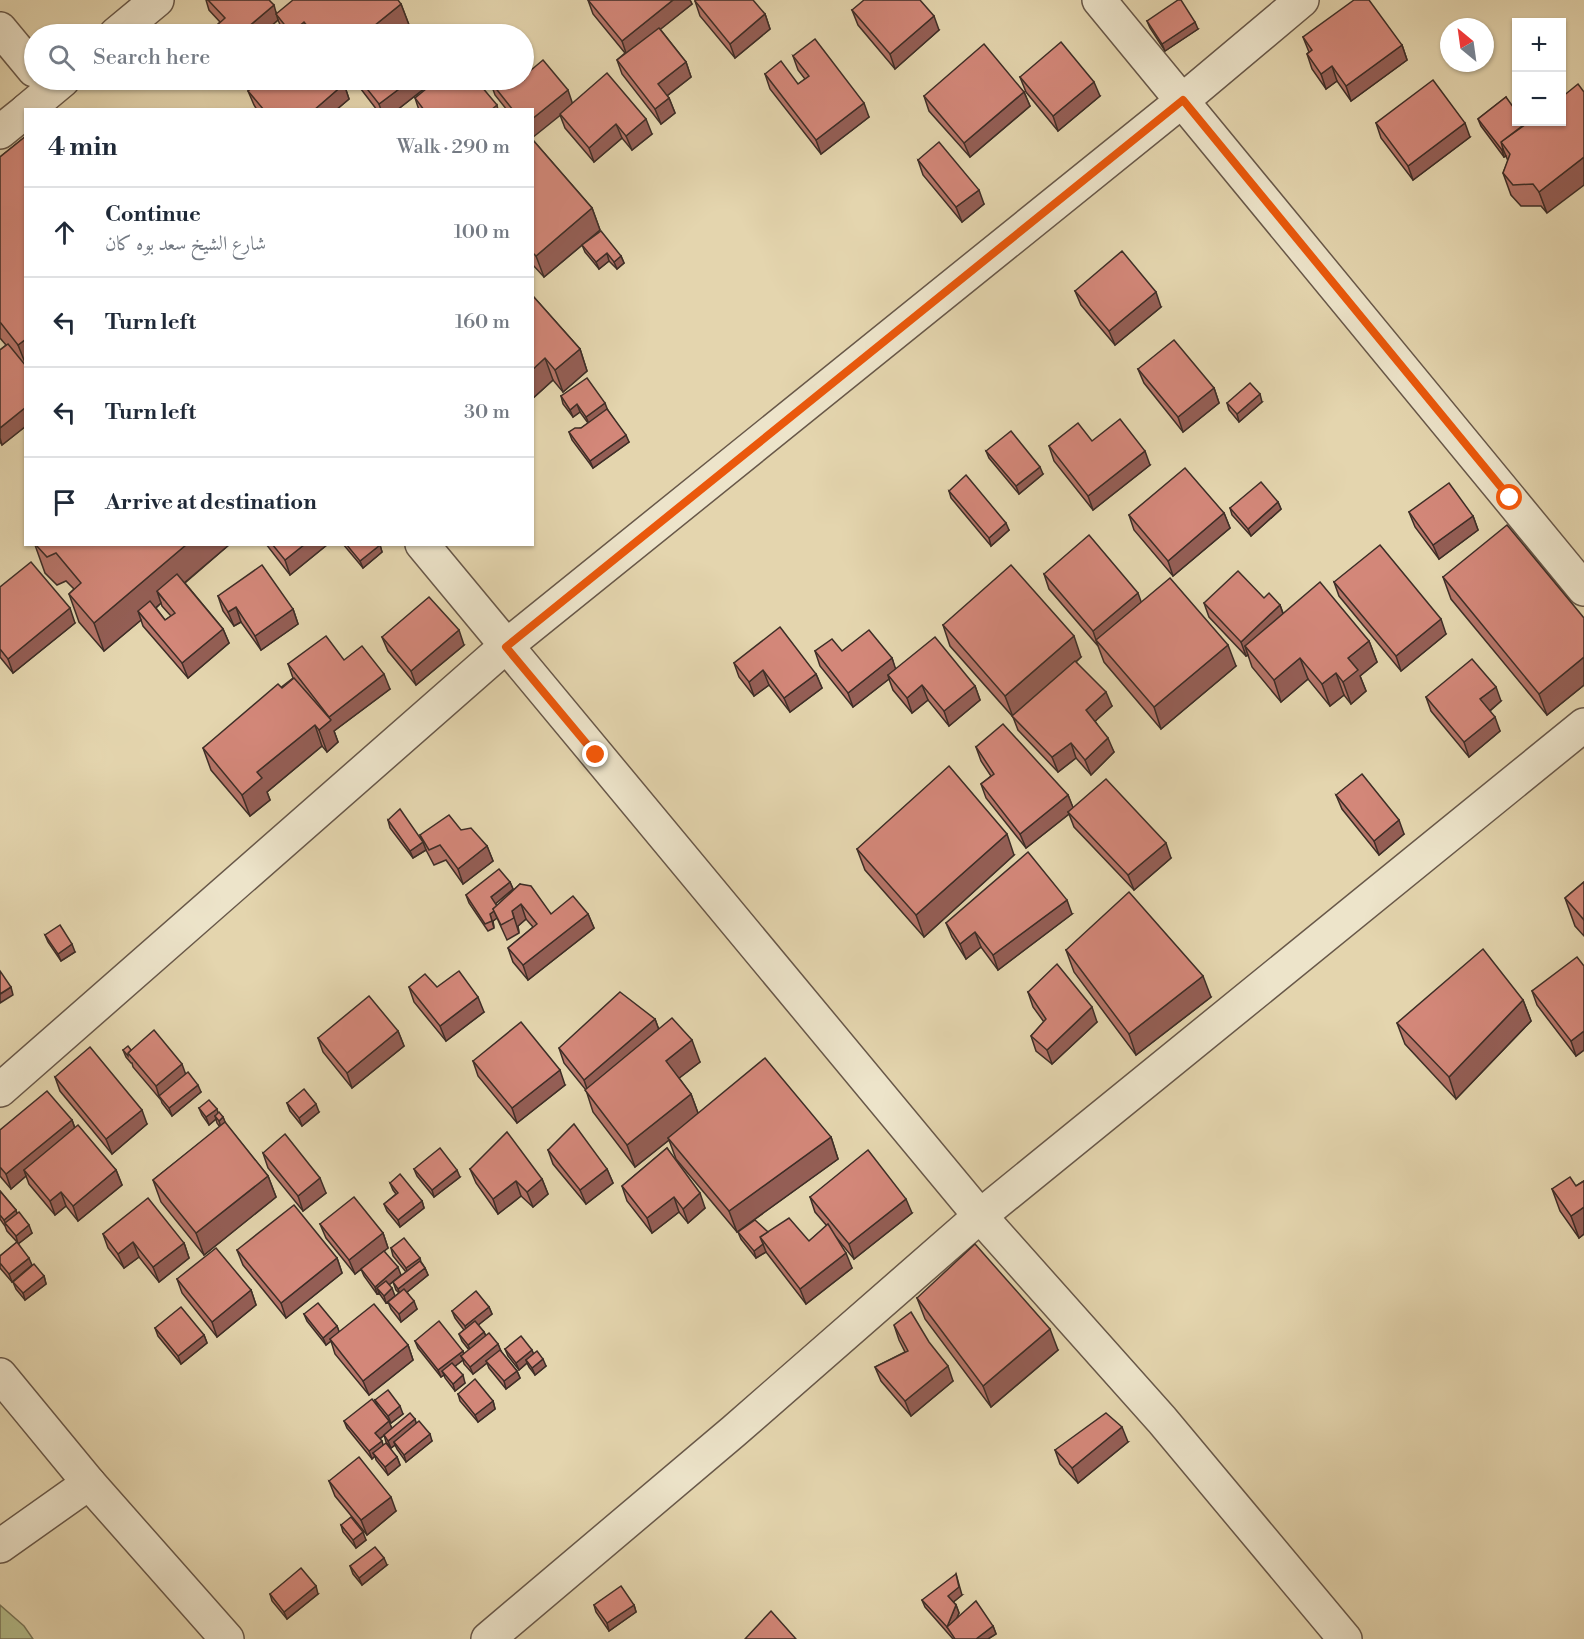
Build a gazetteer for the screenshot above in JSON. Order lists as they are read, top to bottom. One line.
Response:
{"north":"top left","page":{"map_buttons":["+","−"],"search":"Search here","heading":["4 min","Walk · 290 m"],"list":[["Continue","شارع الشيخ سعد بوه كان","100 m"],["Turn left","160 m"],["Turn left","30 m"],"Arrive at destination"]}}
